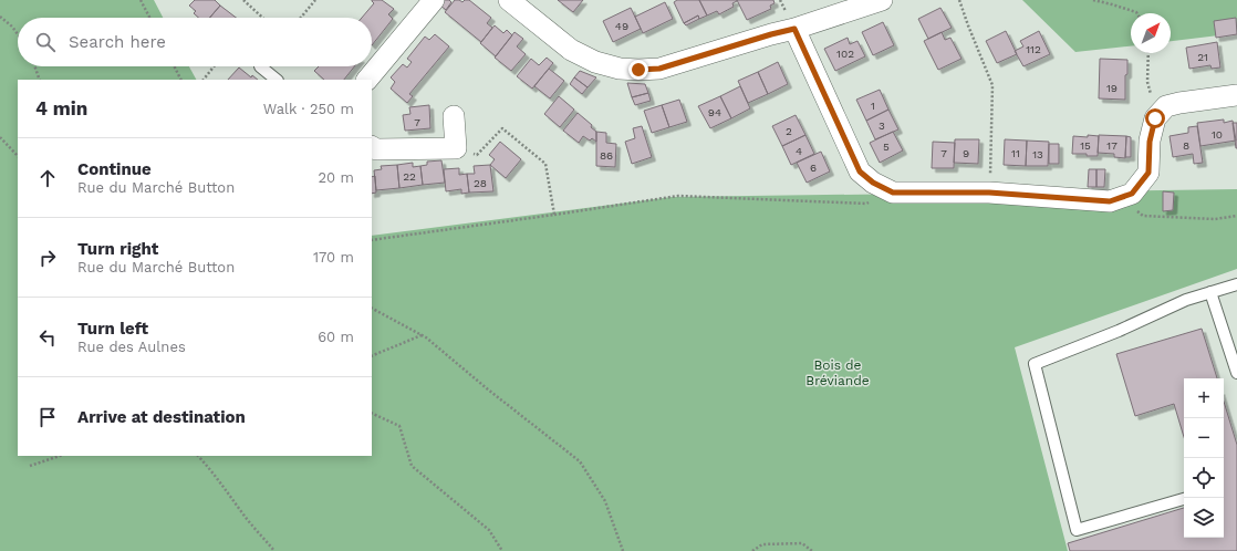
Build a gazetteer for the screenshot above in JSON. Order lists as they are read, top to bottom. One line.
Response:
{"parks":["Bois de Bréviande"],"house_numbers":["49","112","102","21","19","1","94","7","3","2","10","15","17","8","5","4","7","9","11","13","86","6","22","28"],"north":"top right","page":{"search":"Search here","heading":["4 min","Walk · 250 m"],"list":[["Continue","Rue du Marché Button","20 m"],["Turn right","Rue du Marché Button","170 m"],["Turn left","Rue des Aulnes","60 m"],"Arrive at destination"],"map_buttons":["+","−"]}}
